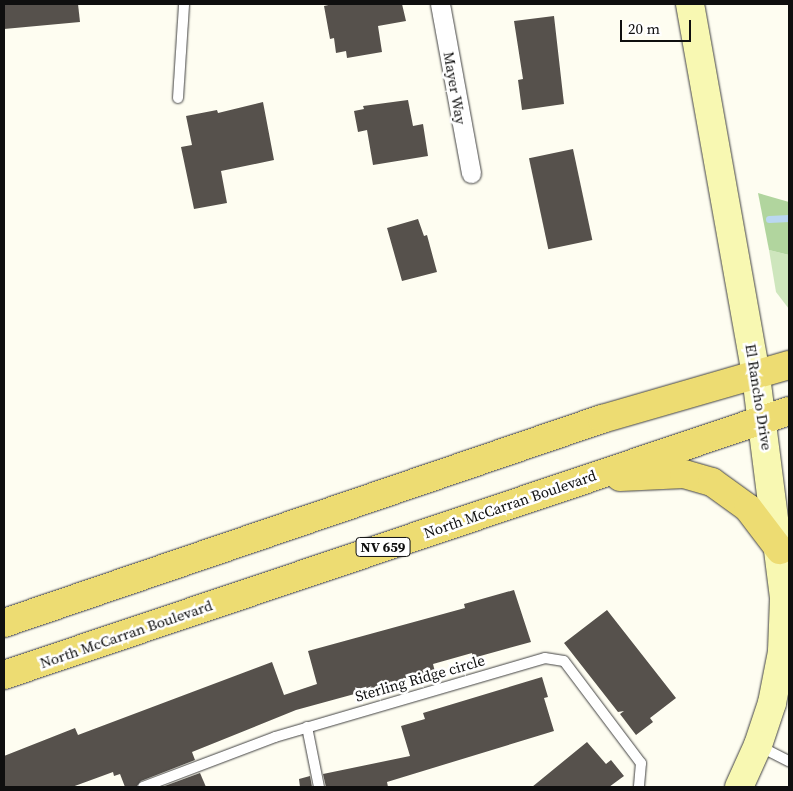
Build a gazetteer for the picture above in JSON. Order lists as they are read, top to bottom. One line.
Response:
{"streets":{"main road":["El Rancho Drive","North McCarran Boulevard","NV 659"],"street":["Mayer Way"],"lane":["Sterling Ridge circle"]},"crossings":[["El Rancho Drive","North McCarran Boulevard"]],"scale_bar":"20 m"}
